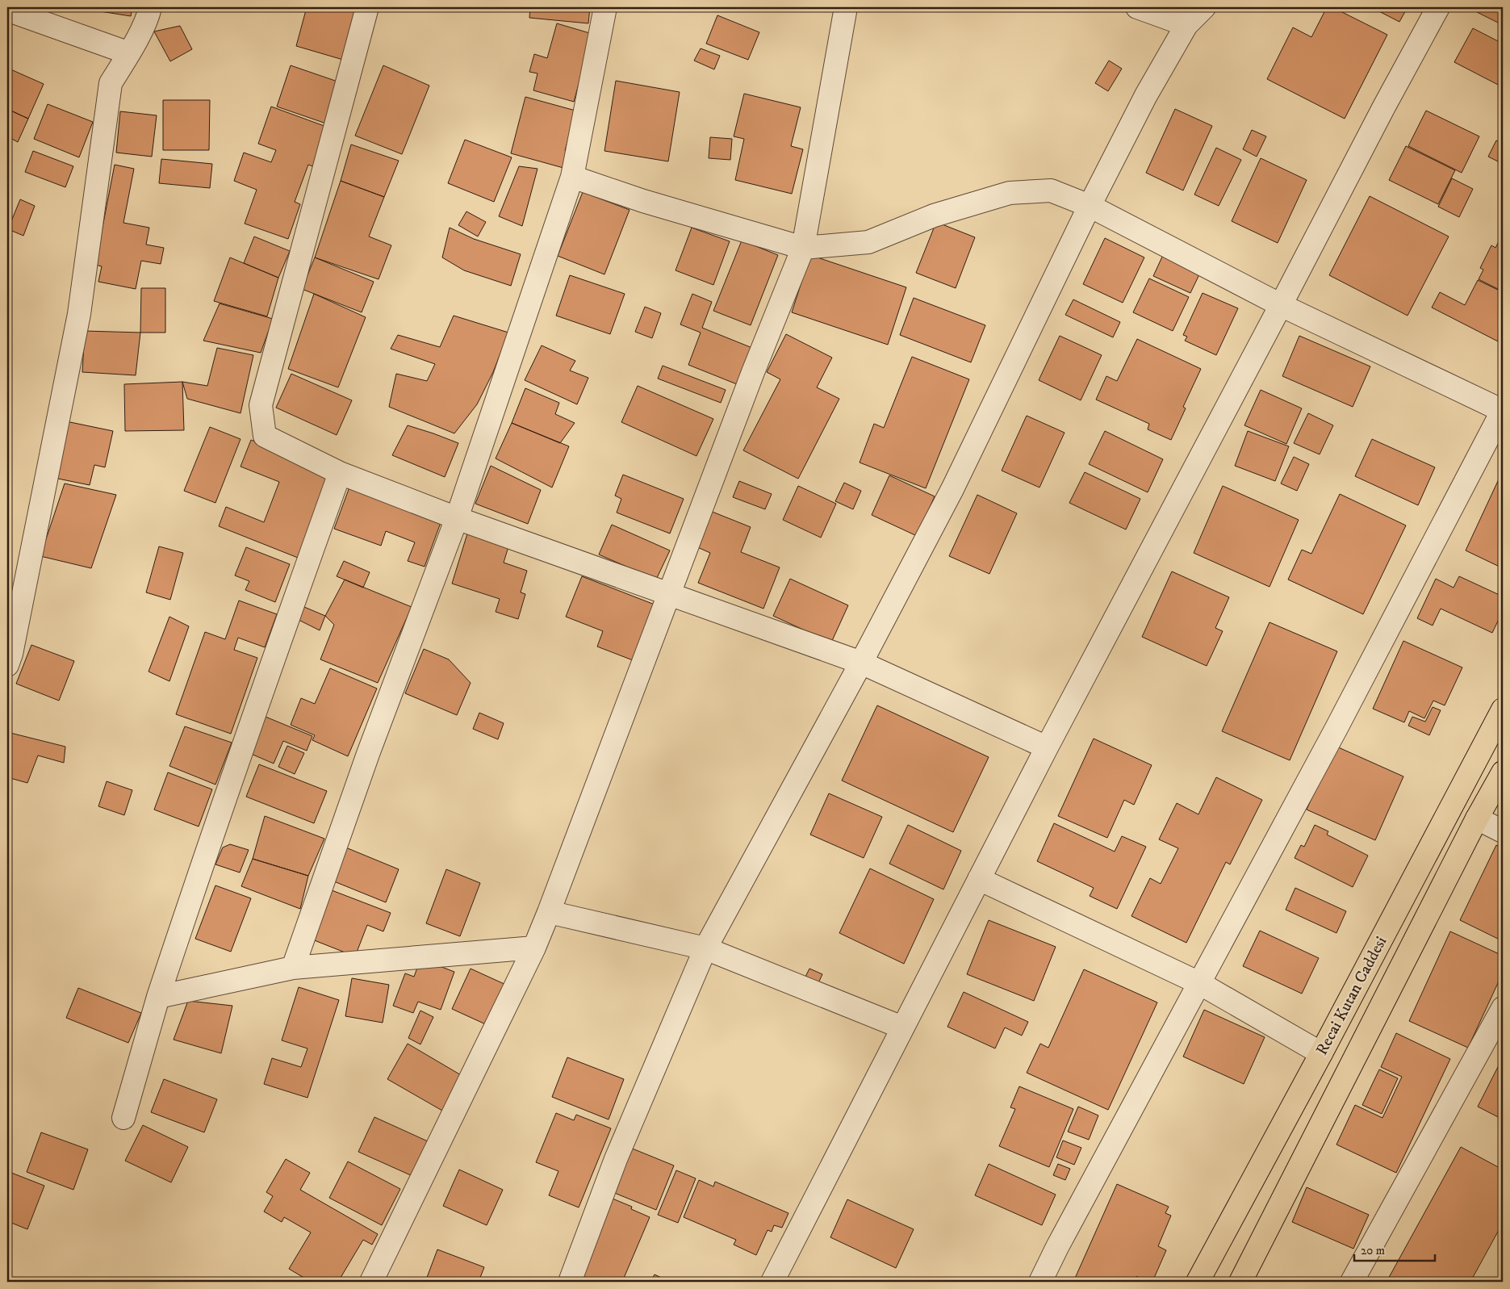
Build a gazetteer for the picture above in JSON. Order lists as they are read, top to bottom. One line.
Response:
{"streets":{"main road":["Recai Kutan Caddesi"]},"scale_bar":"20 m"}
